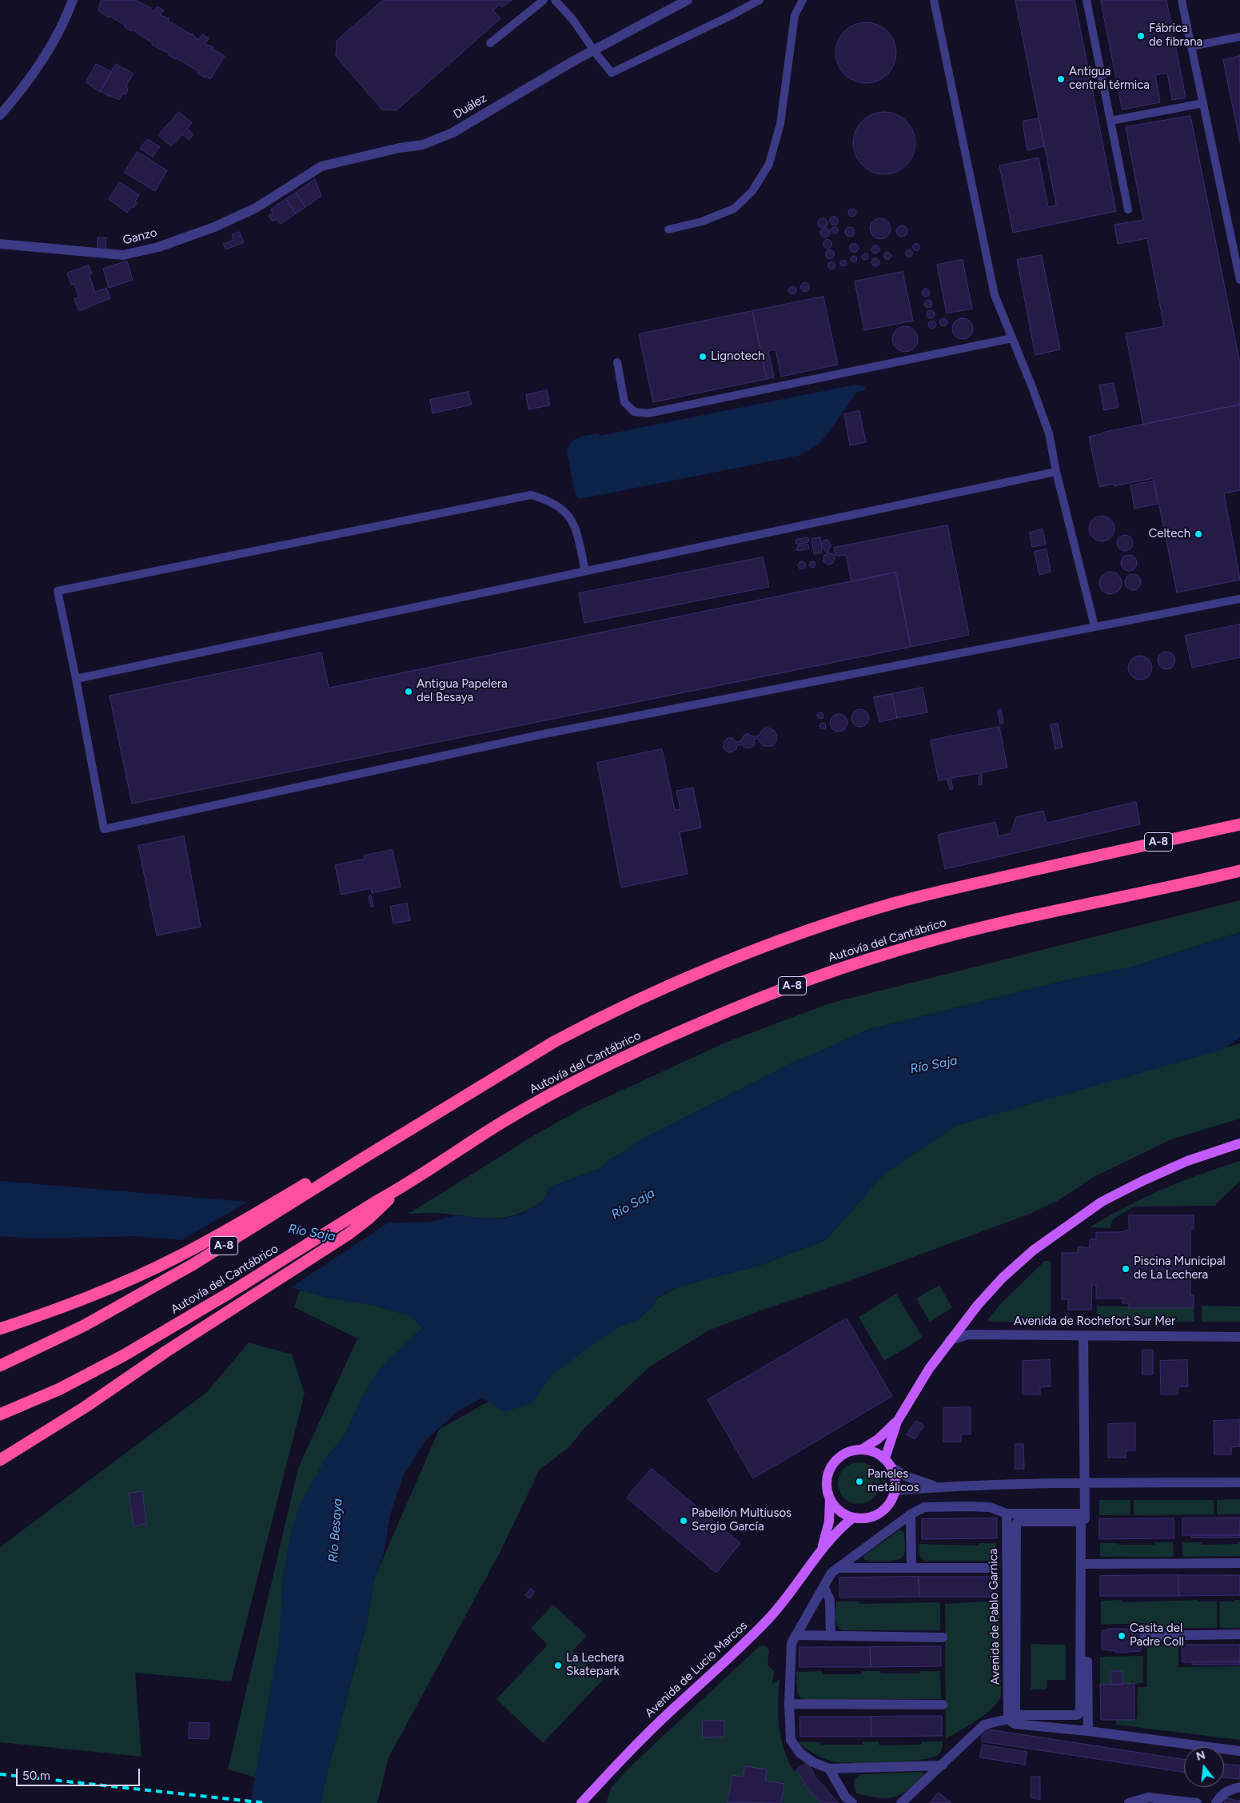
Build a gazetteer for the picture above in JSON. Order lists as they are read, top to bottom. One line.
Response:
{"streets":{"highway":["A-8","Autovía del Cantábrico"],"main road":["Avenida de Lucio Marcos"],"street":["Duález","Ganzo","Avenida de Rochefort Sur Mer","Avenida de Pablo Garnica"]},"crossings":[["Duález","Ganzo"]],"water":["Río Saja","Río Besaya"],"places":["Fábrica de fibrana","Antigua central térmica","Lignotech","Celtech","Antigua Papelera del Besaya","Piscina Municipal de La Lechera","Paneles metálicos","Pabellón Multiusos Sergio García","Casita del Padre Coll","La Lechera Skatepark"],"scale_bar":"50 m","north":"top"}
